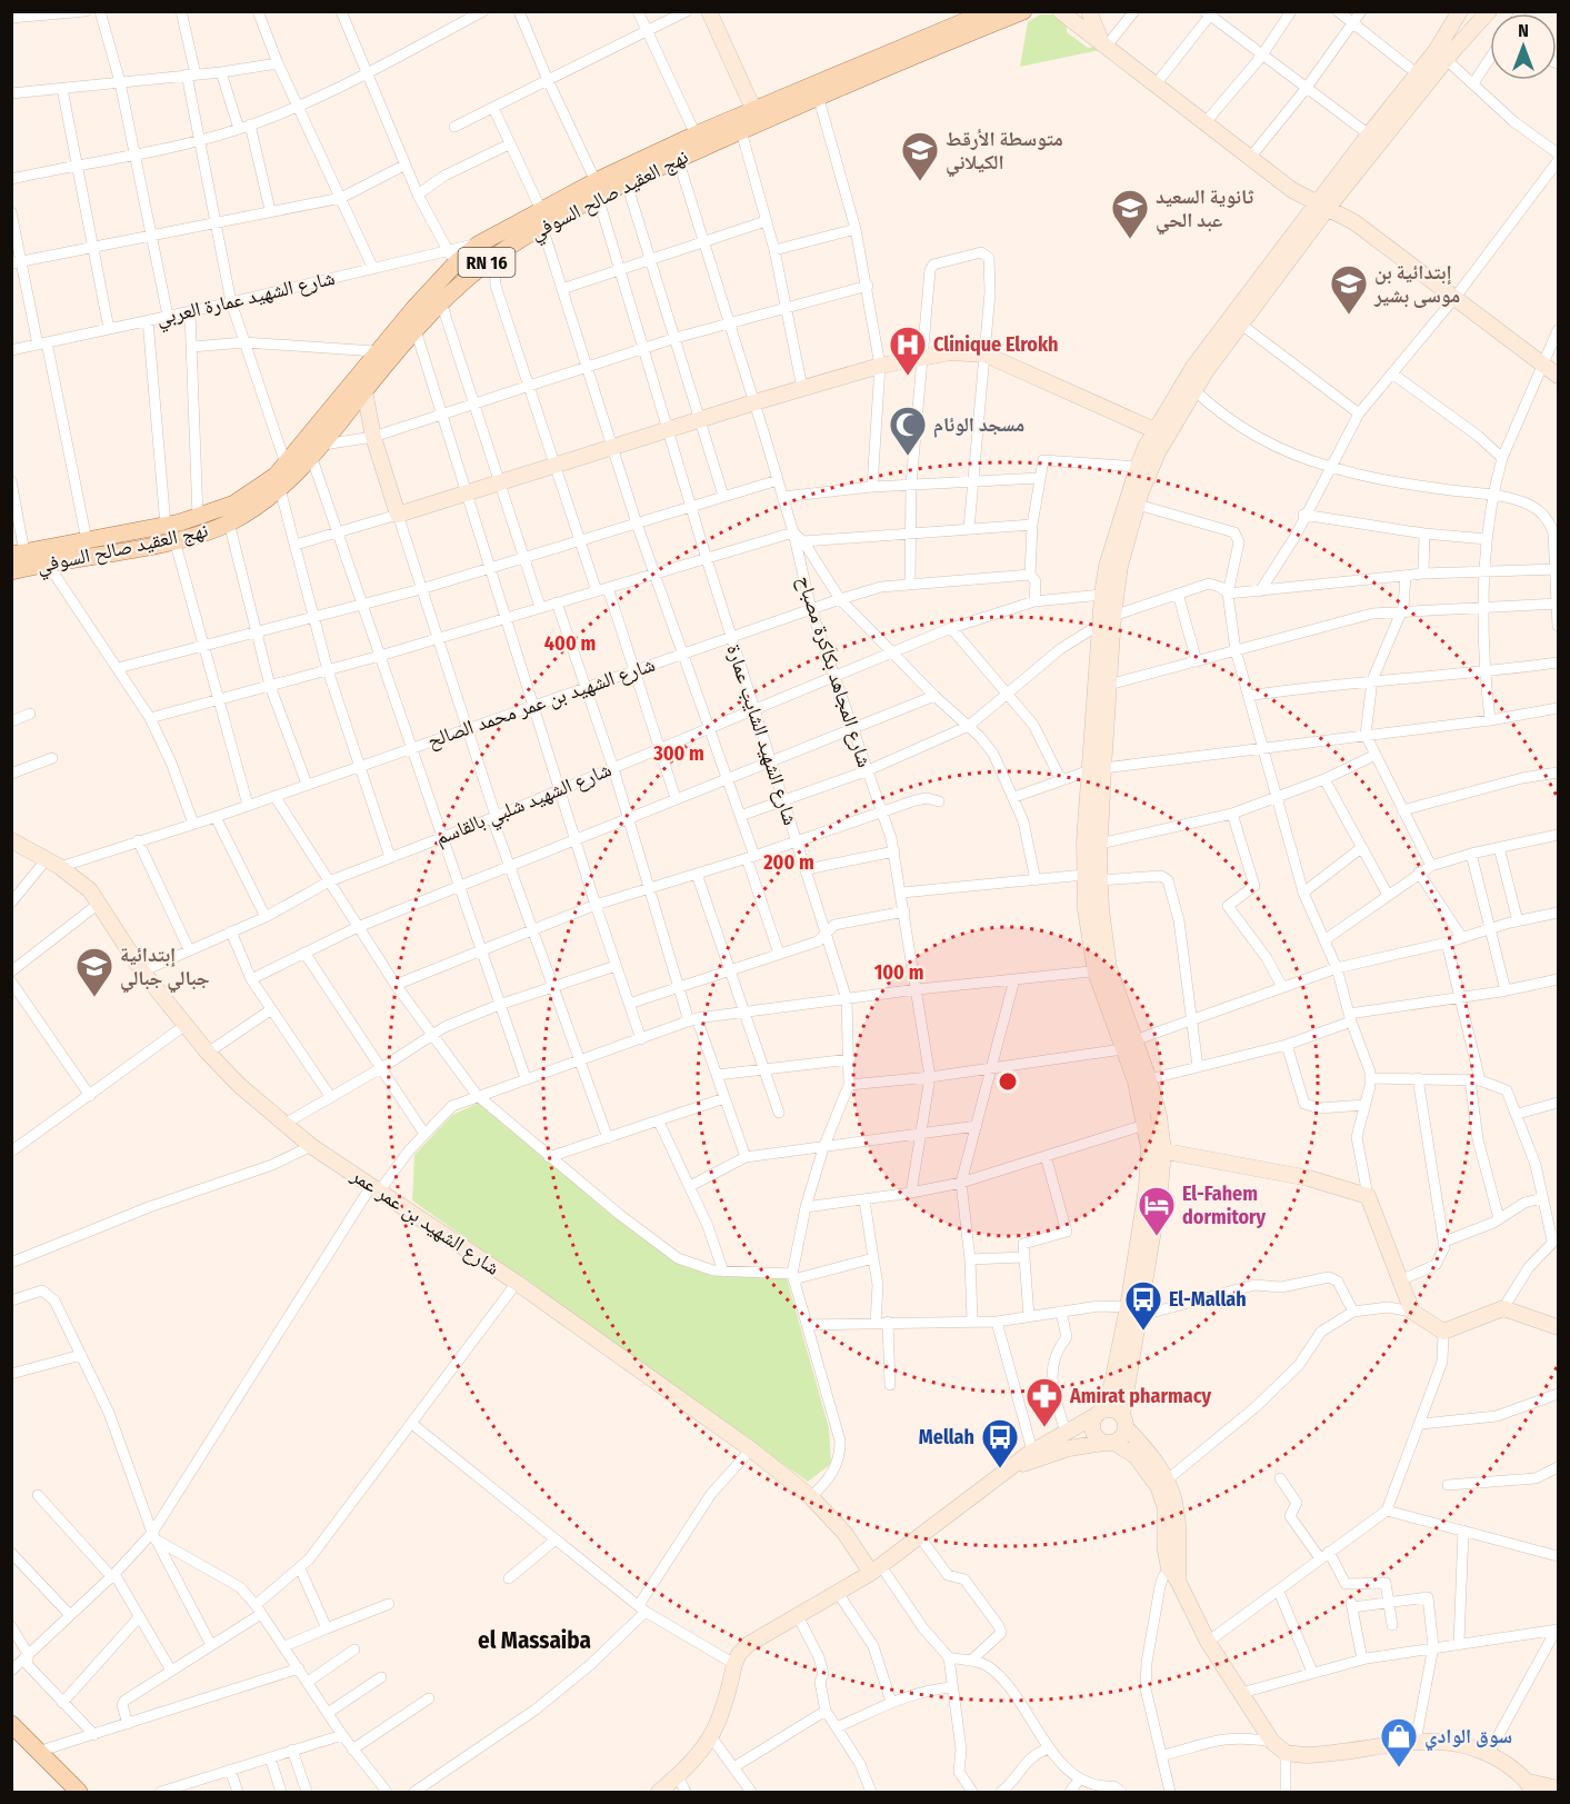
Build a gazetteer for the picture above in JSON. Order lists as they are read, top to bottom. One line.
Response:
{"streets":{"main road":["نهج العقيد صالح السوفي","RN 16"],"street":["شارع الشهيد عمارة العربي","شارع المجاهد بكاكرة مصباح","شارع الشهيد بن عمر محمد الصالح","شارع الشهيد الشايب عمارة","شارع الشهيد شلبي بالقاسم","شارع الشهيد بن عمر عمر"]},"crossings":[["نهج العقيد صالح السوفي","شارع الشهيد عمارة العربي"],["نهج العقيد صالح السوفي","شارع المجاهد بكاكرة مصباح"],["نهج العقيد صالح السوفي","شارع الشهيد الشايب عمارة"],["شارع المجاهد بكاكرة مصباح","شارع الشهيد بن عمر محمد الصالح"],["شارع المجاهد بكاكرة مصباح","شارع الشهيد شلبي بالقاسم"],["شارع الشهيد بن عمر محمد الصالح","شارع الشهيد الشايب عمارة"],["شارع الشهيد بن عمر محمد الصالح","شارع الشهيد بن عمر عمر"],["شارع الشهيد الشايب عمارة","شارع الشهيد شلبي بالقاسم"],["شارع الشهيد الشايب عمارة","شارع الشهيد بن عمر عمر"],["شارع الشهيد شلبي بالقاسم","شارع الشهيد بن عمر عمر"]],"districts":["el Massaiba"],"places":{"school or university":["متوسطة الأرقط الكيلاني","ثانوية السعيد عبد الحي","إبتدائية بن موسى بشير","إبتدائية جبالي جبالي"],"hospital":["Clinique Elrokh"],"mosque":["مسجد الوئام"],"hotel":["El-Fahem dormitory"],"bus stop":["El-Mallah","Mellah"],"pharmacy":["Amirat pharmacy"],"shop":["سوق الوادي"]},"north":"top","rings":["400 m","300 m","200 m","100 m"]}
